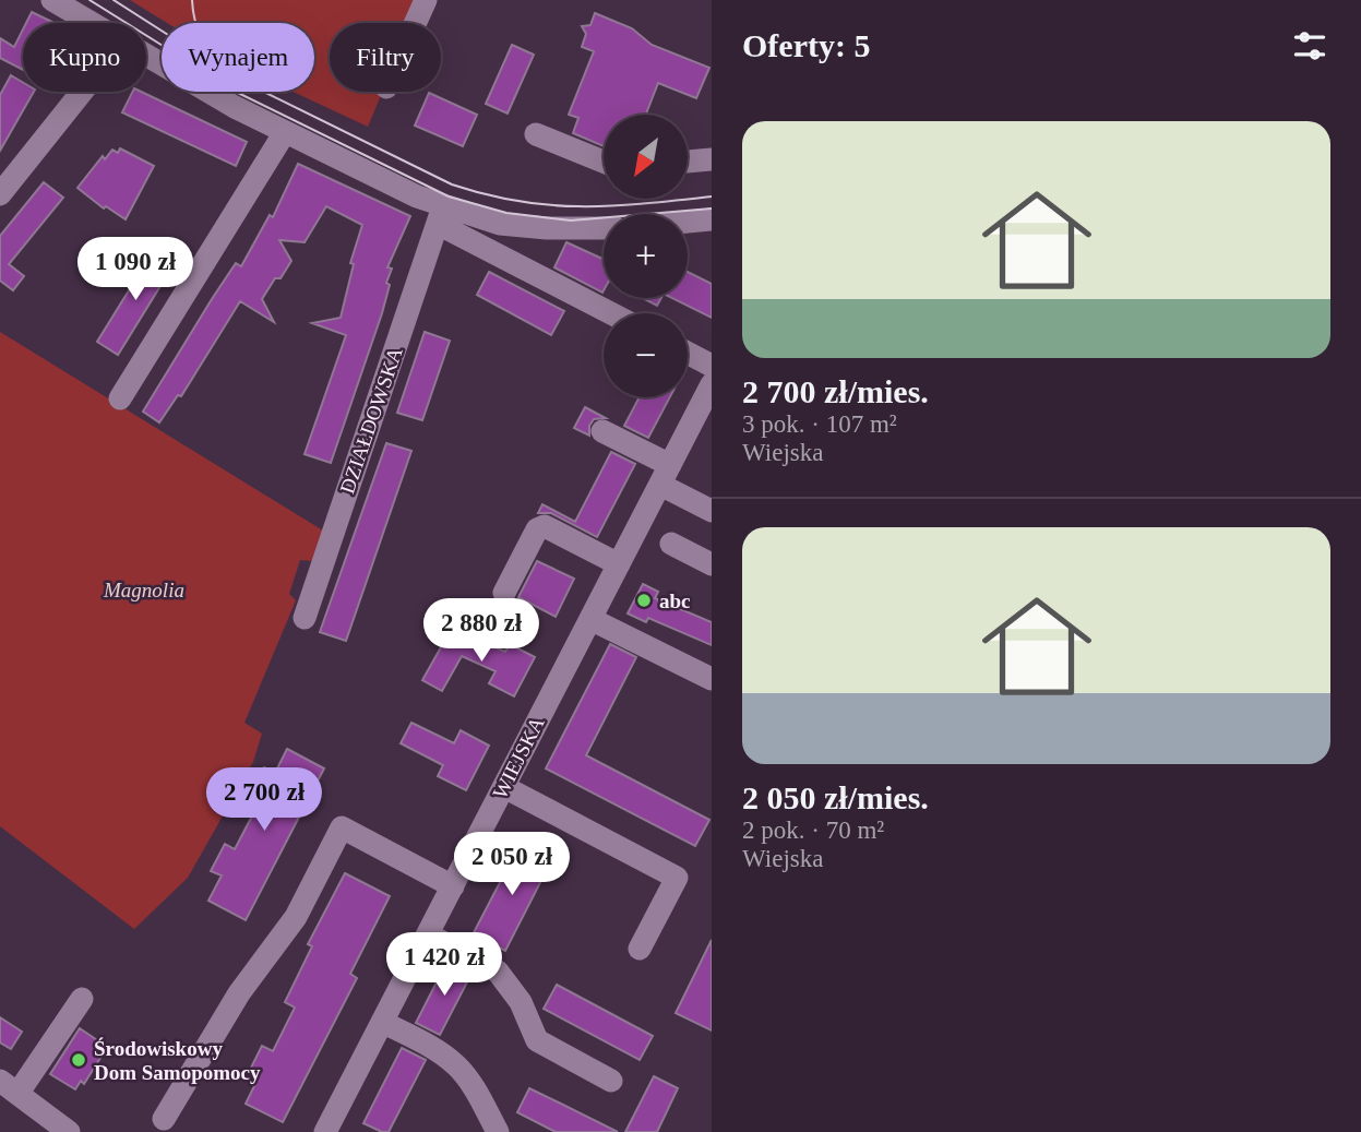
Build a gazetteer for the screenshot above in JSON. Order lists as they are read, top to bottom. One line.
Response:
{"streets":{"street":["DZIAŁDOWSKA","WIEJSKA"]},"parks":["Magnolia"],"places":["abc","Środowiskowy Dom Samopomocy"],"north":"bottom left","page":{"heading":"Oferty: 5","chip":["Kupno","Wynajem","Filtry"],"list":[{"name":"2 700 zł/mies.","note":"3 pok. · 107 m² · Wiejska"},{"name":"2 050 zł/mies.","note":"2 pok. · 70 m² · Wiejska"}],"map_buttons":["+","−"],"price":["1 090 zł","2 880 zł","2 700 zł","2 050 zł","1 420 zł"]}}
